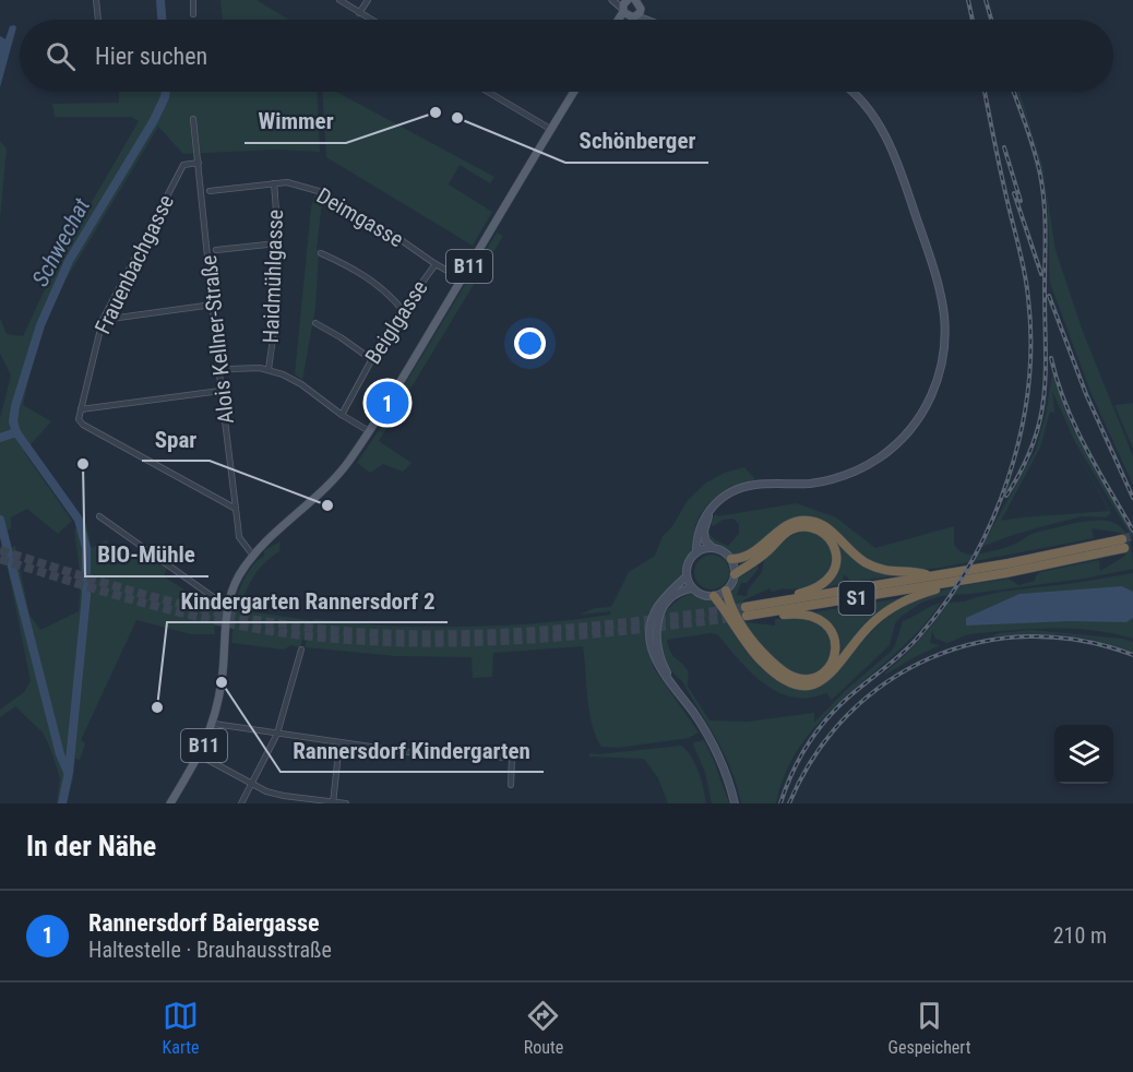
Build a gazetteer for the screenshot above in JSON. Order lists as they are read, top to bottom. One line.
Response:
{"streets":{"highway":["S1"],"main road":["B11"],"street":["Deimgasse","Frauenbachgasse","Haidmühlgasse","Beiglgasse","Alois Kellner-Straße"]},"crossings":[["Deimgasse","B11"],["Deimgasse","Haidmühlgasse"],["Deimgasse","Beiglgasse"],["Frauenbachgasse","Alois Kellner-Straße"],["B11","Alois Kellner-Straße"]],"water":["Schwechat"],"places":["Wimmer","Schönberger","BIO-Mühle","Spar","Rannersdorf Kindergarten","Kindergarten Rannersdorf 2"],"page":{"search":"Hier suchen","pins":"1","heading":"In der Nähe","list":[{"mark":"1","name":"Rannersdorf Baiergasse","note":"Haltestelle · Brauhausstraße","value":"210 m"}],"nav":["Karte","Route","Gespeichert"]}}
